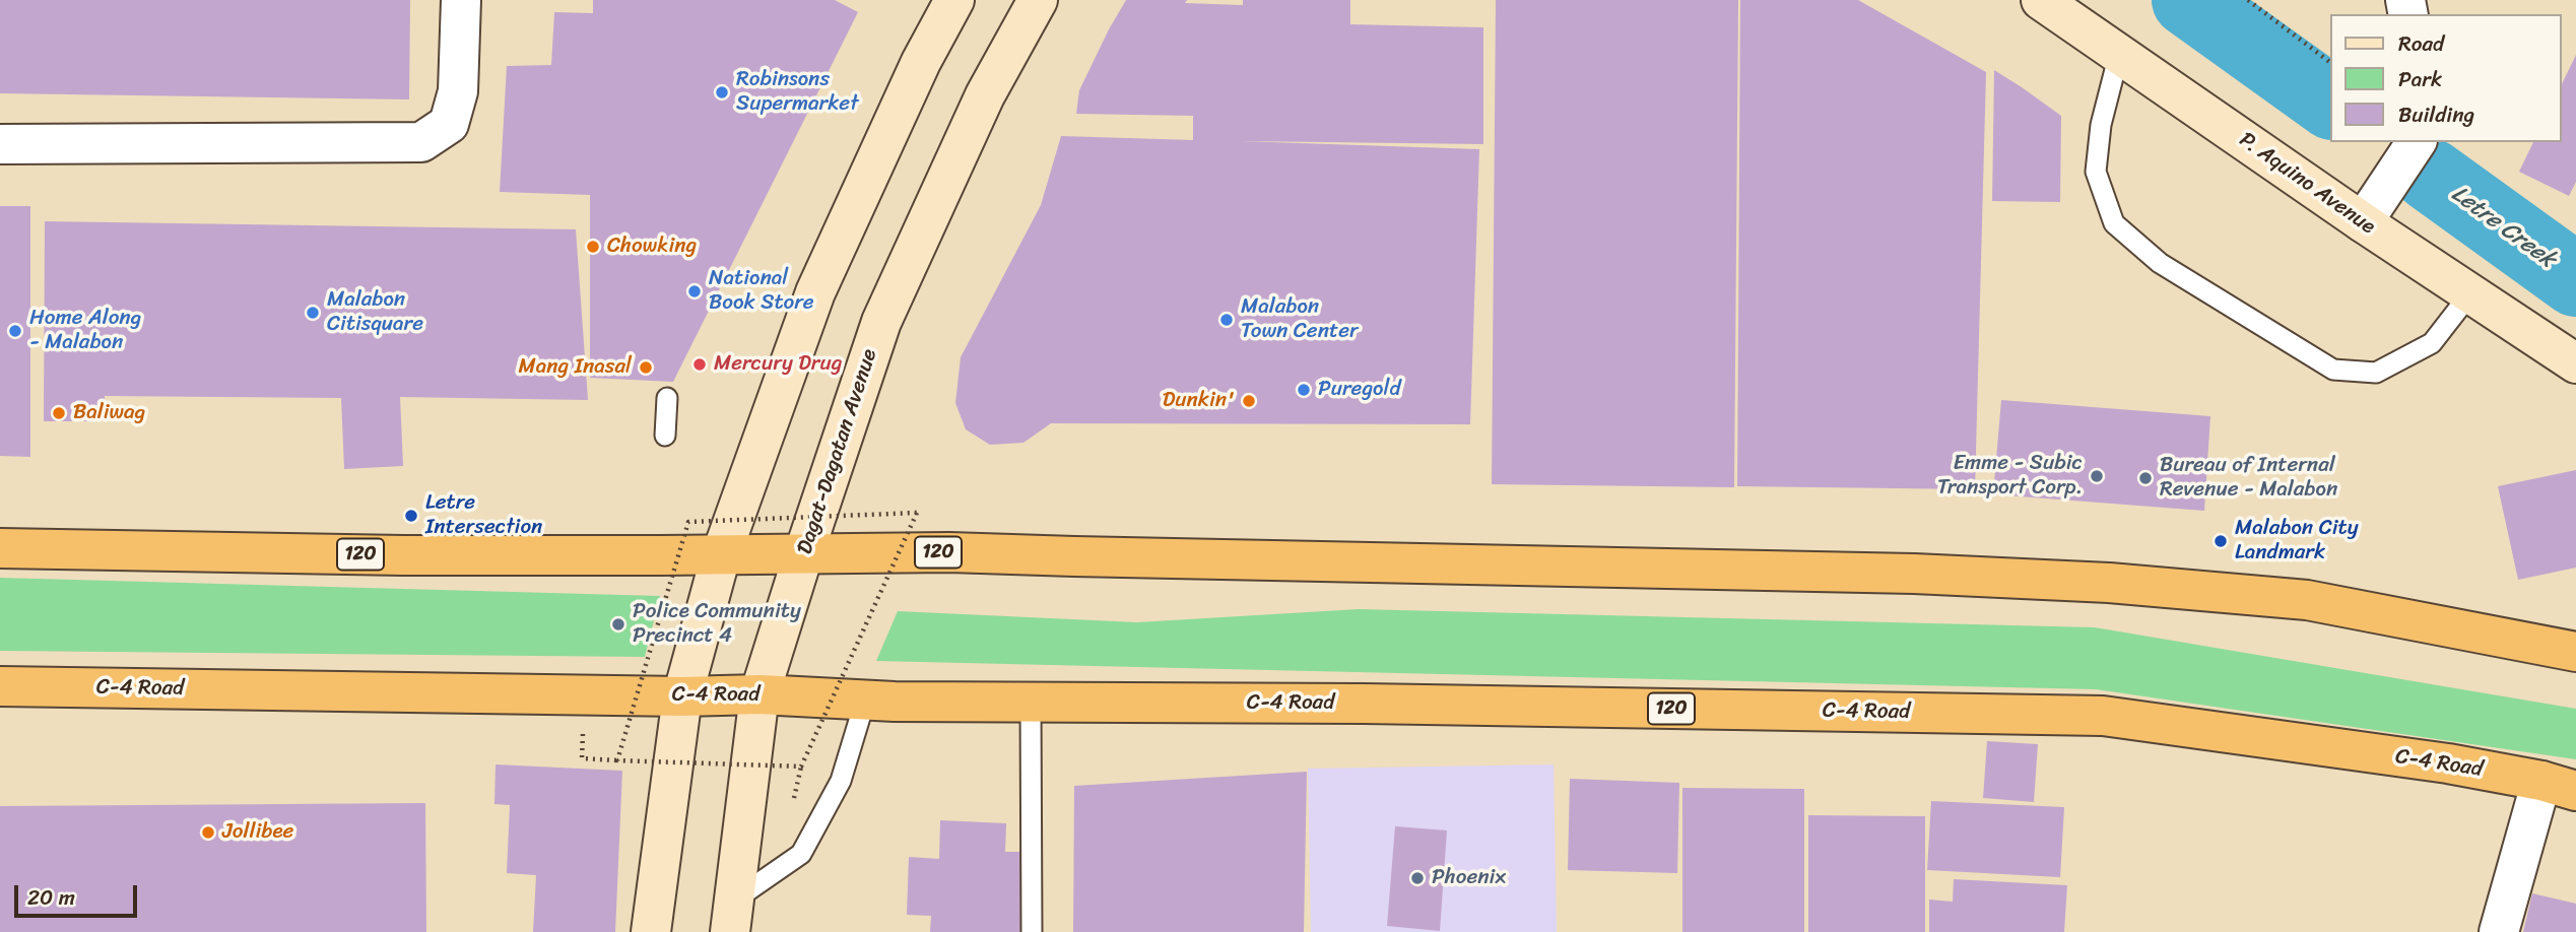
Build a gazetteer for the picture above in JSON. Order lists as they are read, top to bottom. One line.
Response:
{"streets":{"highway":["120","C-4 Road"],"main road":["P. Aquino Avenue","Dagat-Dagatan Avenue"]},"crossings":[["Dagat-Dagatan Avenue","120"],["Dagat-Dagatan Avenue","C-4 Road"]],"water":["Letre Creek"],"places":["Robinsons Supermarket","Chowking","National Book Store","Malabon Citisquare","Malabon Town Center","Home Along - Malabon","Mercury Drug","Mang Inasal","Puregold","Dunkin'","Baliwag","Emme - Subic Transport Corp.","Bureau of Internal Revenue - Malabon","Letre Intersection","Malabon City Landmark","Police Community Precinct 4","Jollibee","Phoenix"],"legend":["Road","Park","Building"],"scale_bar":"20 m"}
